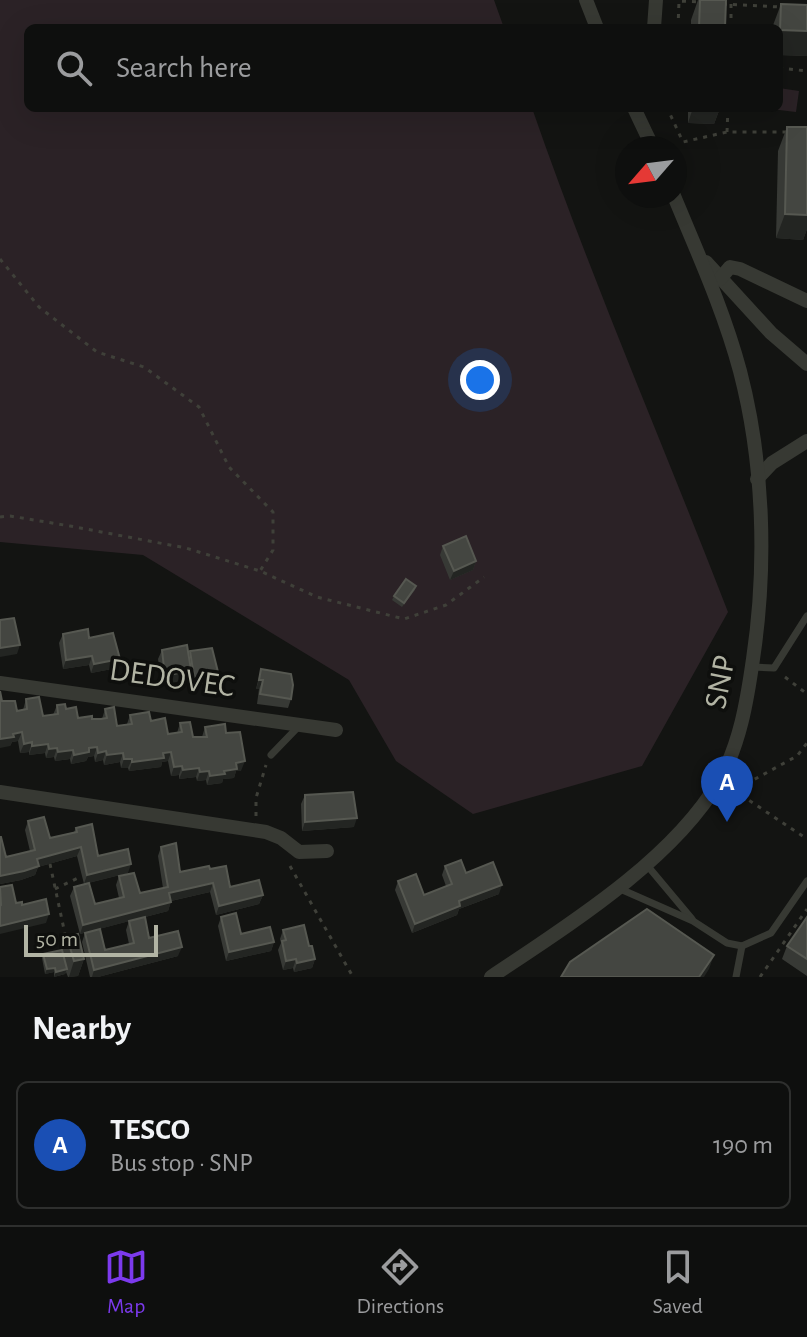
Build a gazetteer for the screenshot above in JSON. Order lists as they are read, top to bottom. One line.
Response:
{"streets":{"street":["DEDOVEC","SNP"]},"scale_bar":"50 m","north":"bottom left","page":{"search":"Search here","pins":"A","scale":"50 m","heading":"Nearby","list":[{"mark":"A","name":"TESCO","note":"Bus stop · SNP","value":"190 m"}],"nav":["Map","Directions","Saved"]}}
